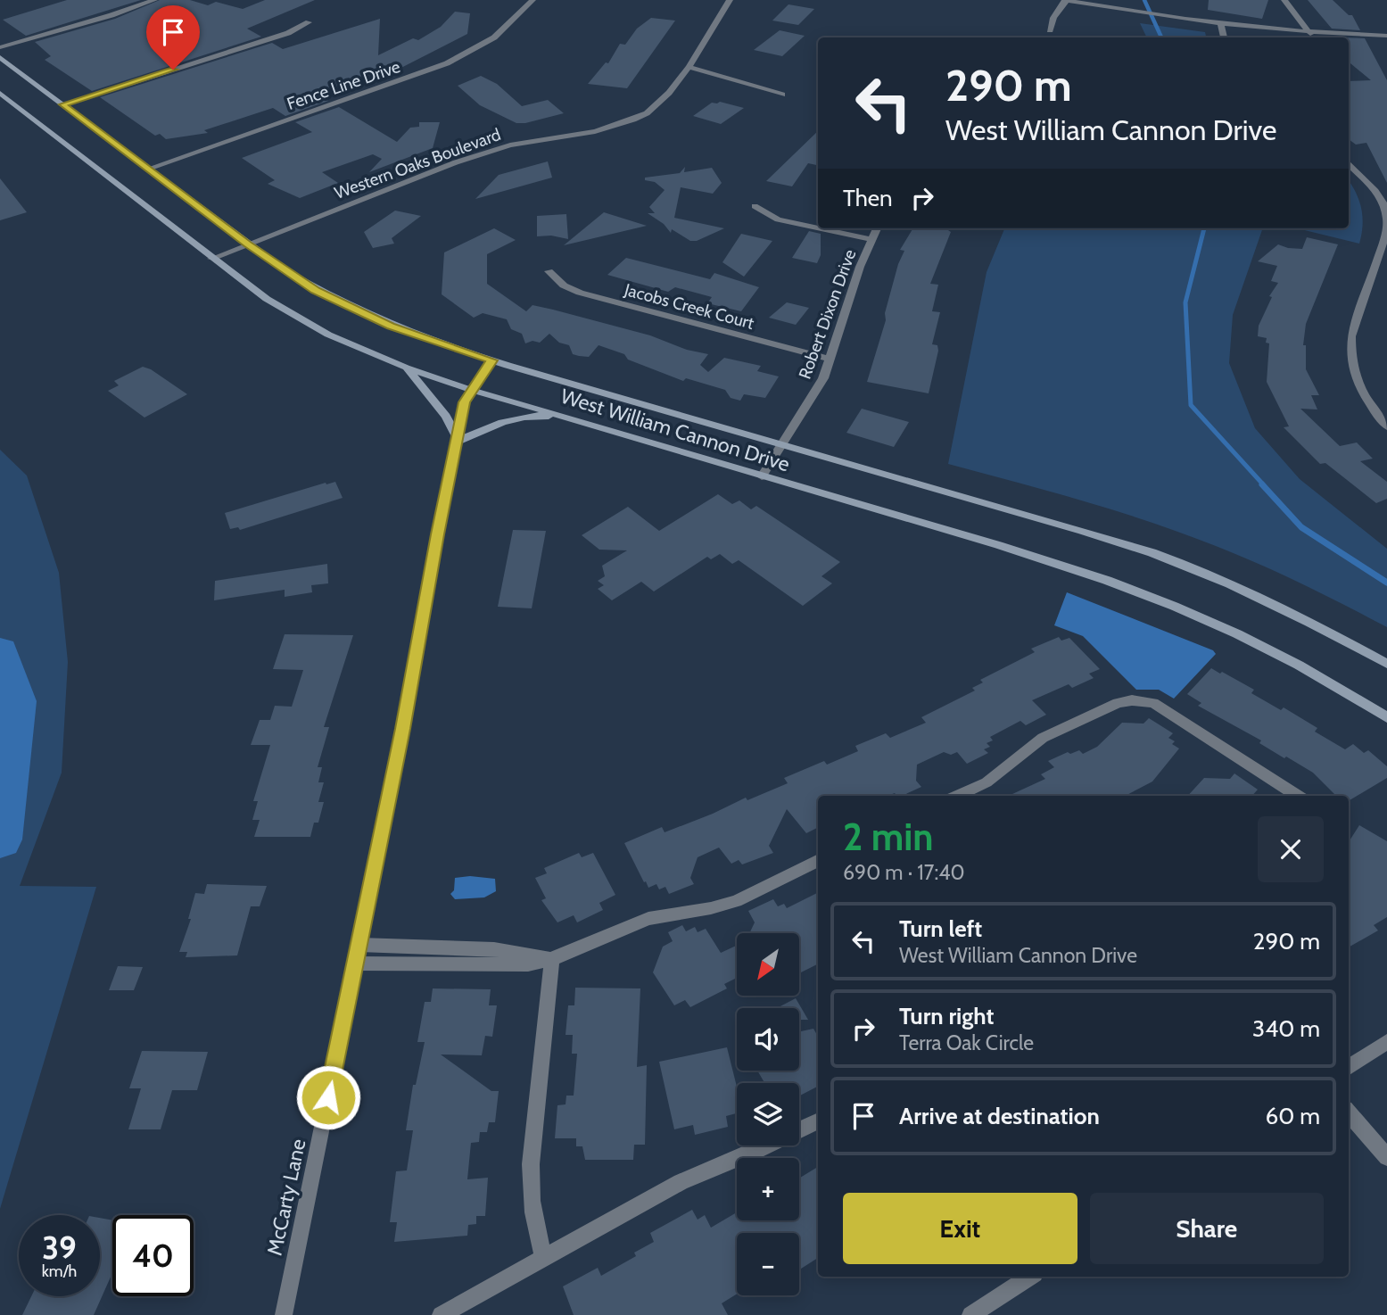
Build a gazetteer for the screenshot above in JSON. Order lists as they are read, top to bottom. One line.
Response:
{"streets":{"main road":["West William Cannon Drive"],"street":["Fence Line Drive","Western Oaks Boulevard","Jacobs Creek Court","Robert Dixon Drive","McCarty Lane"]},"crossings":[["Fence Line Drive","West William Cannon Drive"],["Western Oaks Boulevard","West William Cannon Drive"],["Jacobs Creek Court","Robert Dixon Drive"],["Robert Dixon Drive","West William Cannon Drive"],["West William Cannon Drive","McCarty Lane"]],"north":"bottom left","page":{"turn":["290 m","West William Cannon Drive"],"then":"Then","heading":["2 min","690 m · 17:40"],"list":[{"name":"Turn left","note":"West William Cannon Drive","value":"290 m"},{"name":"Turn right","note":"Terra Oak Circle","value":"340 m"},{"name":"Arrive at destination","value":"60 m"}],"map_buttons":["+","−"],"buttons":["Exit","Share"],"speed":"39 km/h","limit":"40"}}
